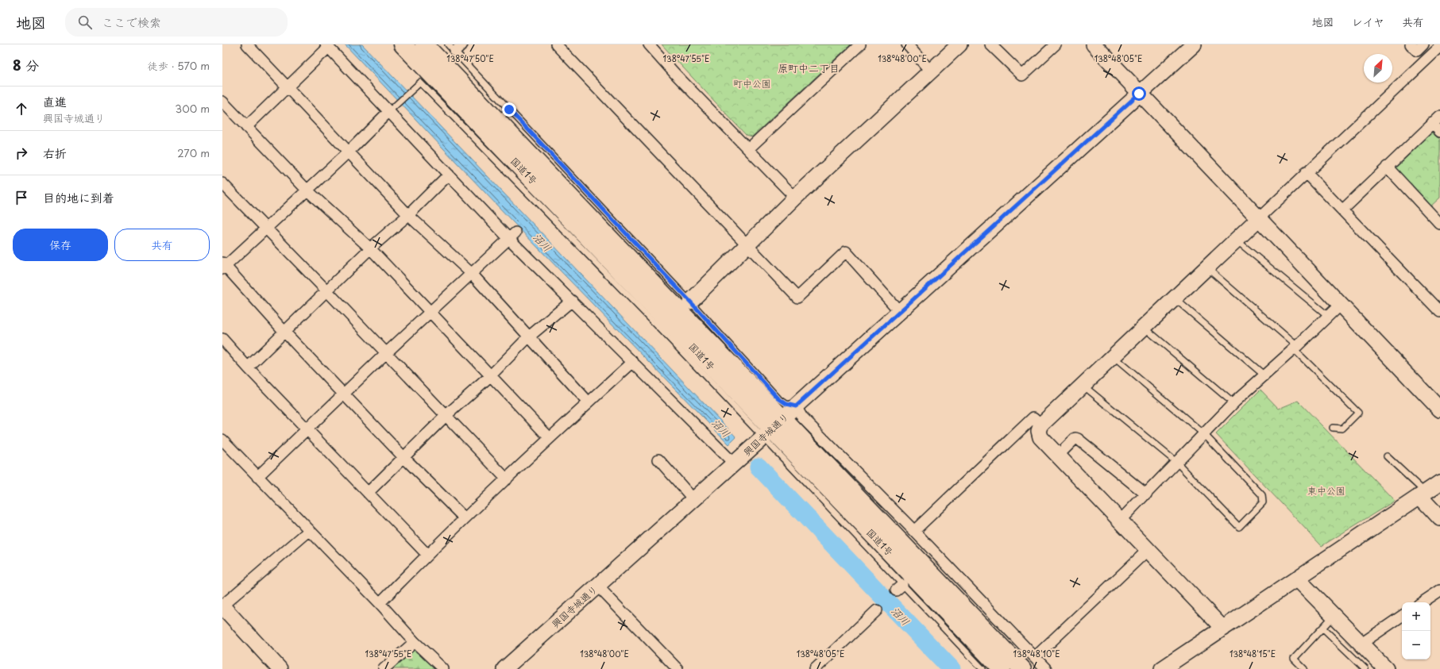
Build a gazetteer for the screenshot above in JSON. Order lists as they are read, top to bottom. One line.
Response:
{"streets":{"highway":["国道1号"],"street":["興国寺城通り"]},"crossings":[["国道1号","興国寺城通り"]],"districts":["原町中二丁目"],"water":["沼川"],"parks":["町中公園","東中公園"],"north":"top right","page":{"header":"地図","search":"ここで検索","nav":["地図","レイヤ","共有"],"heading":["8 分","徒歩 · 570 m"],"list":[["直進","興国寺城通り","300 m"],["右折","270 m"],"目的地に到着"],"buttons":["保存","共有"],"map_buttons":["+","−"]},"coordinates":["138°47'50\"E","138°47'55\"E","138°48'00\"E","138°48'05\"E","138°48'10\"E","138°48'15\"E"]}
